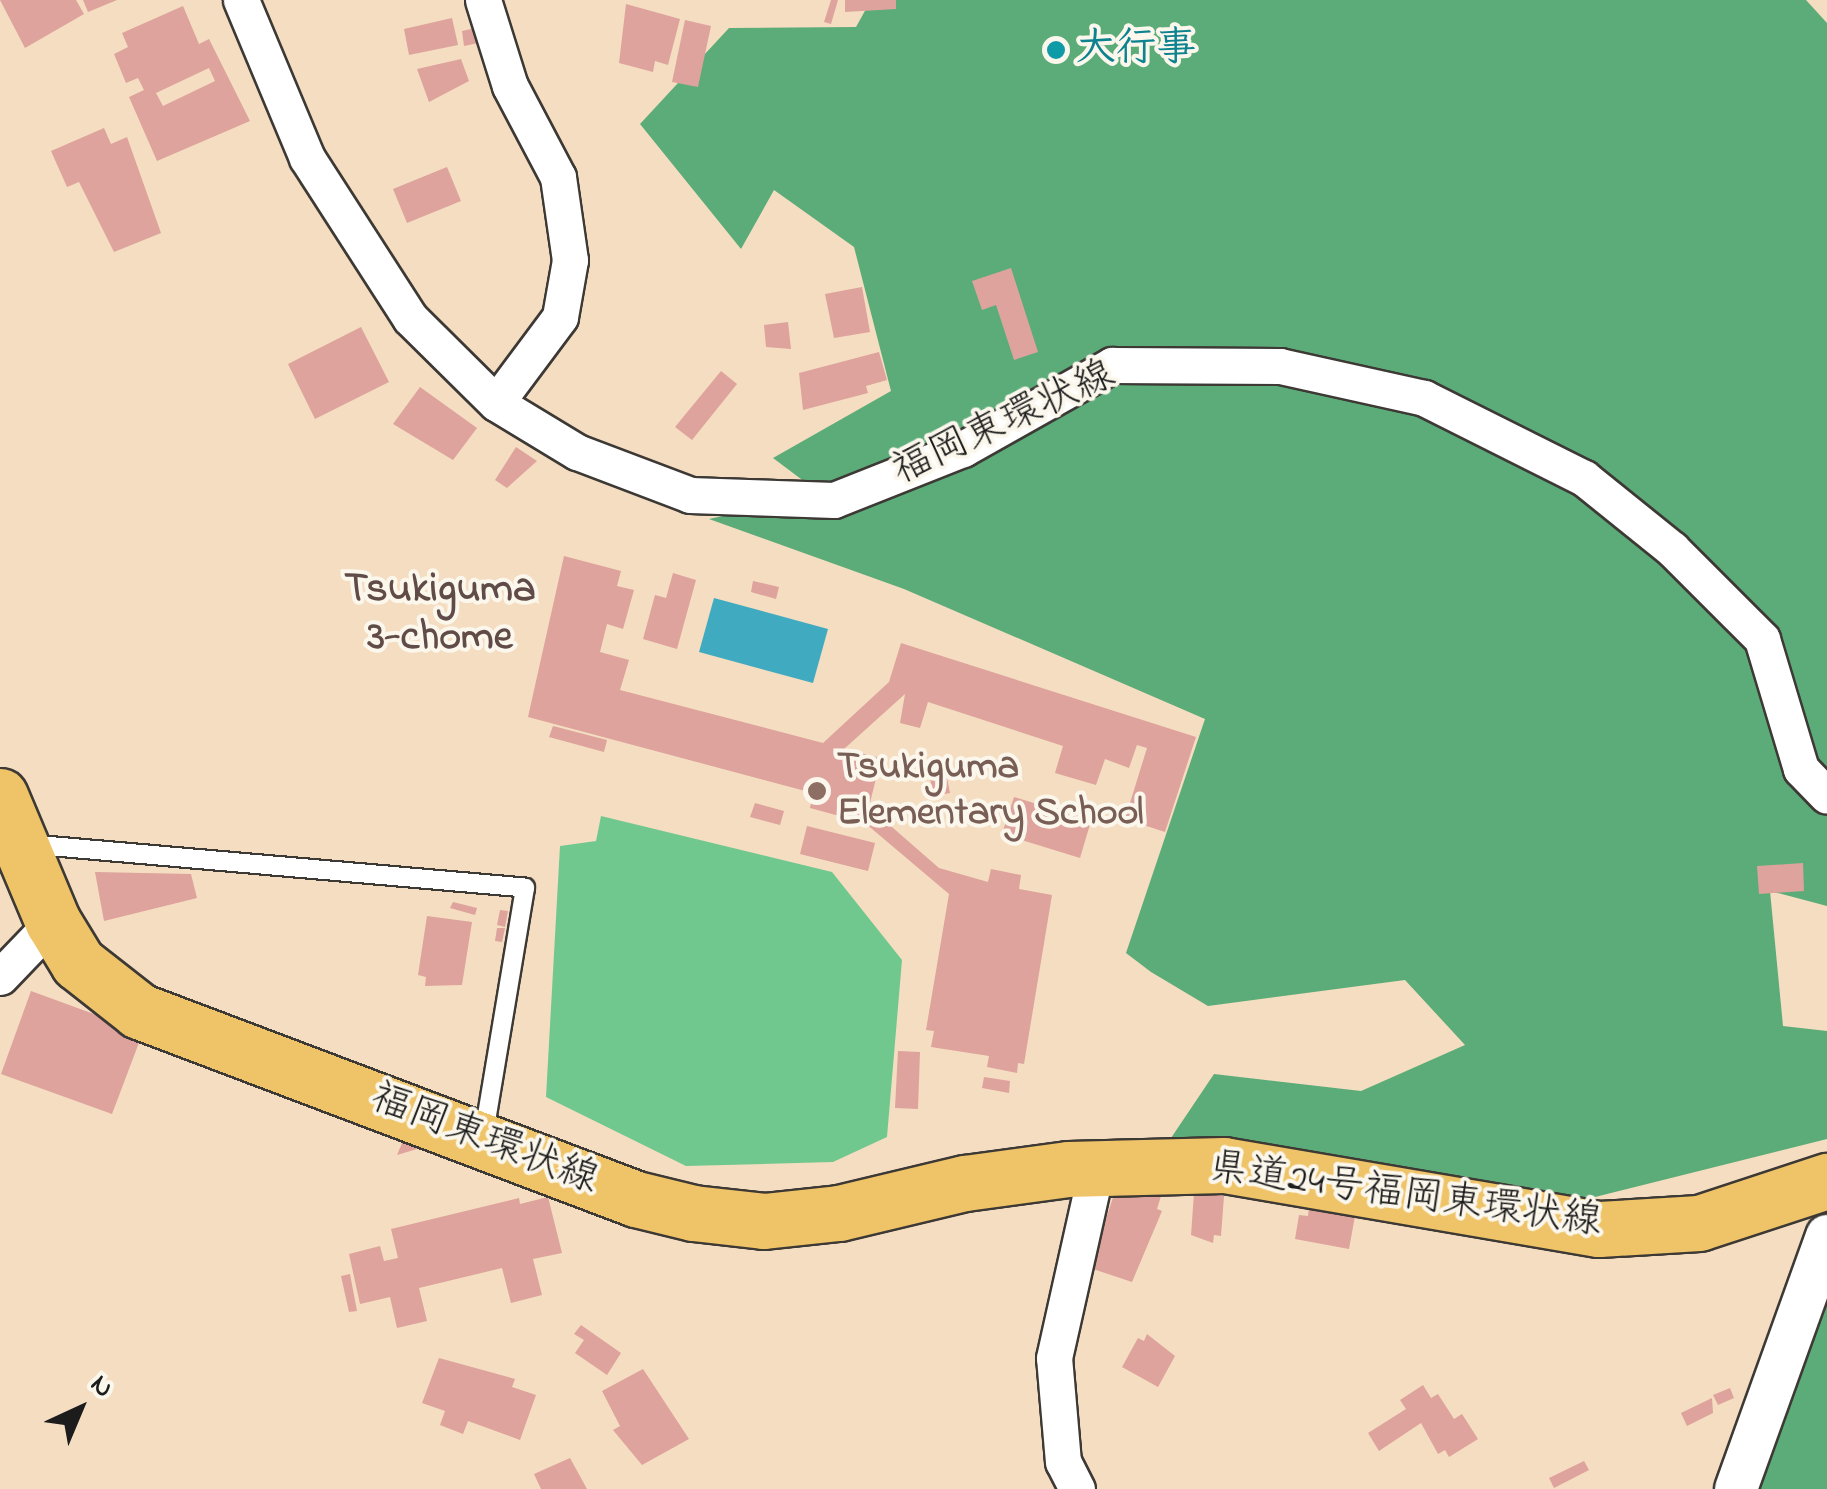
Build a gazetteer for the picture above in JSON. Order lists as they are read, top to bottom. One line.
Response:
{"streets":{"main road":["福岡東環状線","県道24号福岡東環状線"]},"crossings":[["福岡東環状線","県道24号福岡東環状線"]],"districts":["Tsukiguma 3-chome"],"places":["大行事","Tsukiguma Elementary School"],"north":"top right"}
